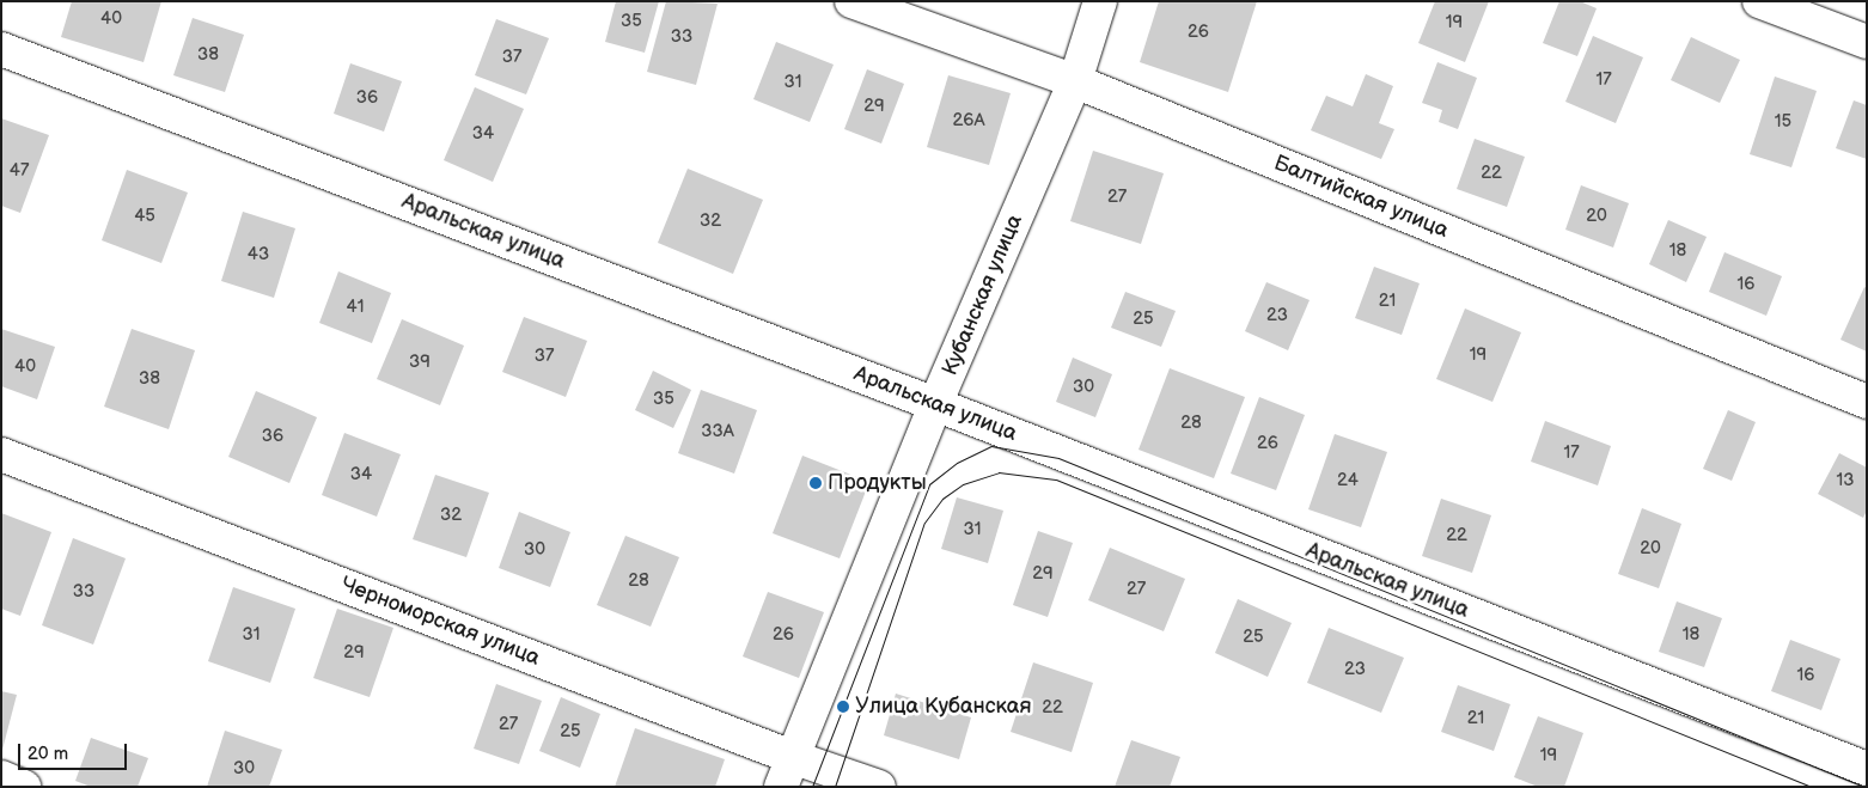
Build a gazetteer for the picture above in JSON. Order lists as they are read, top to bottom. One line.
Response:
{"streets":{"street":["Балтийская улица","Аральская улица","Кубанская улица","Черноморская улица"]},"crossings":[["Балтийская улица","Кубанская улица"],["Аральская улица","Кубанская улица"],["Кубанская улица","Черноморская улица"]],"places":["Продукты","Улица Кубанская"],"house_numbers":["40","35","19","26","33","38","37","17","31","36","29","26А","15","34","47","22","27","45","20","32","18","43","16","21","41","23","25","19","37","39","40","38","30","35","28","33А","36","26","17","34","24","13","32","31","22","20","30","29","28","27","33","31","26","18","25","29","23","16","22","21","27","25","19","30"],"scale_bar":"20 m"}
